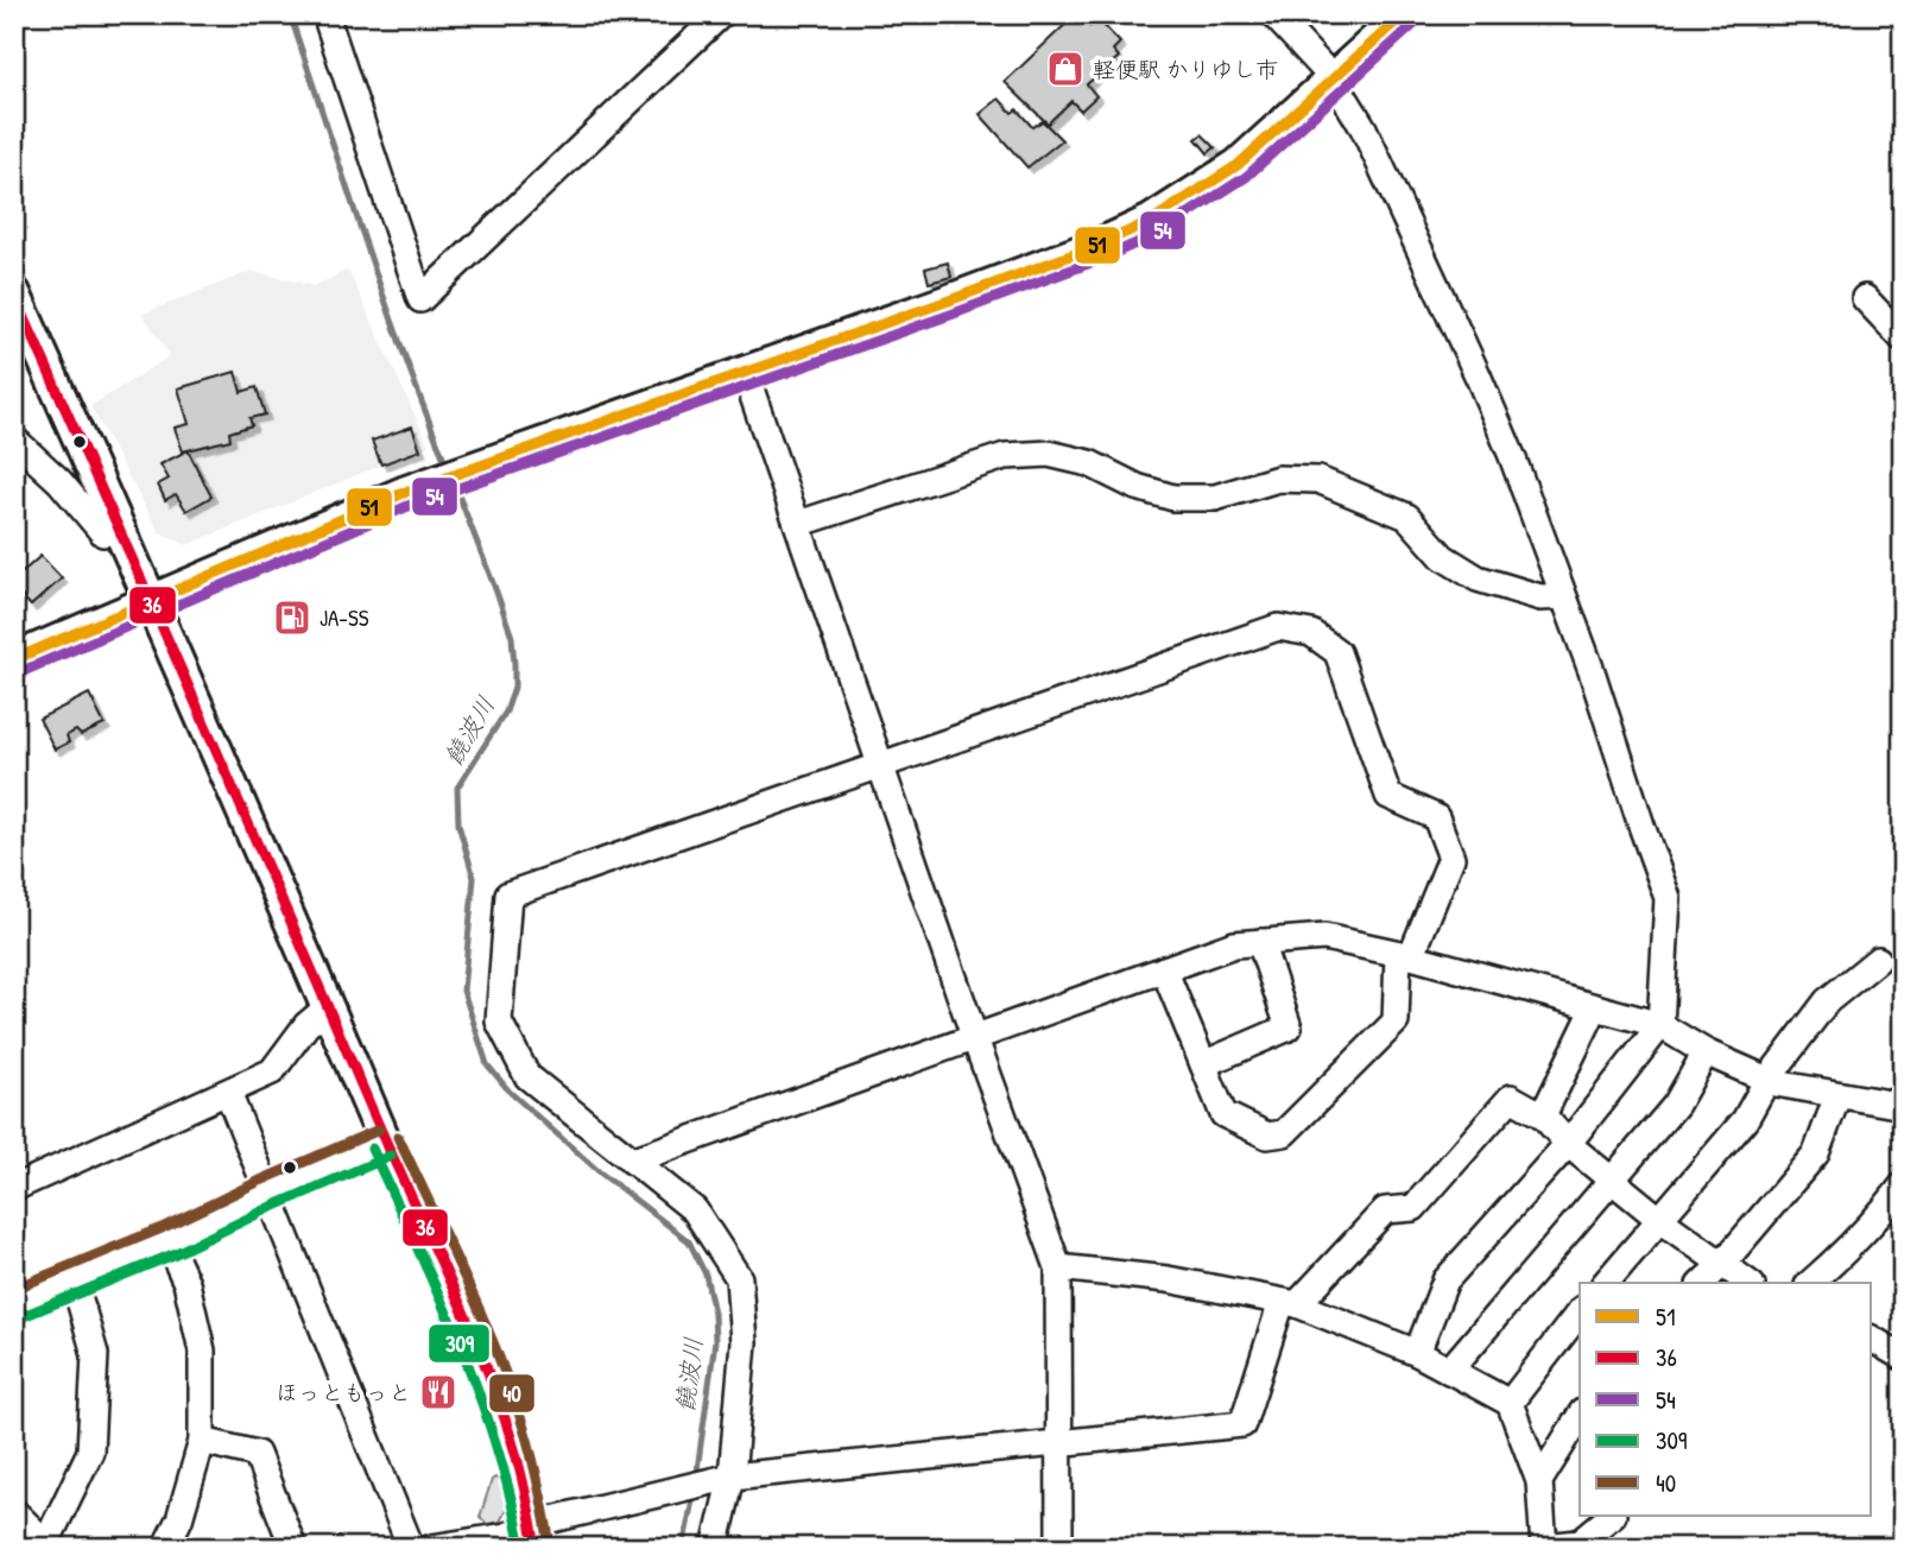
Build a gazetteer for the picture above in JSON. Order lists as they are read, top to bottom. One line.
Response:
{"water":["饒波川"],"places":{"shop":["軽便駅 かりゆし市"],"fuel station":["JA-SS"],"restaurant":["ほっともっと"]},"lines":["transit line 51","transit line 54","transit line 36","transit line 40","transit line 309"],"legend":["51","36","54","309","40"]}
